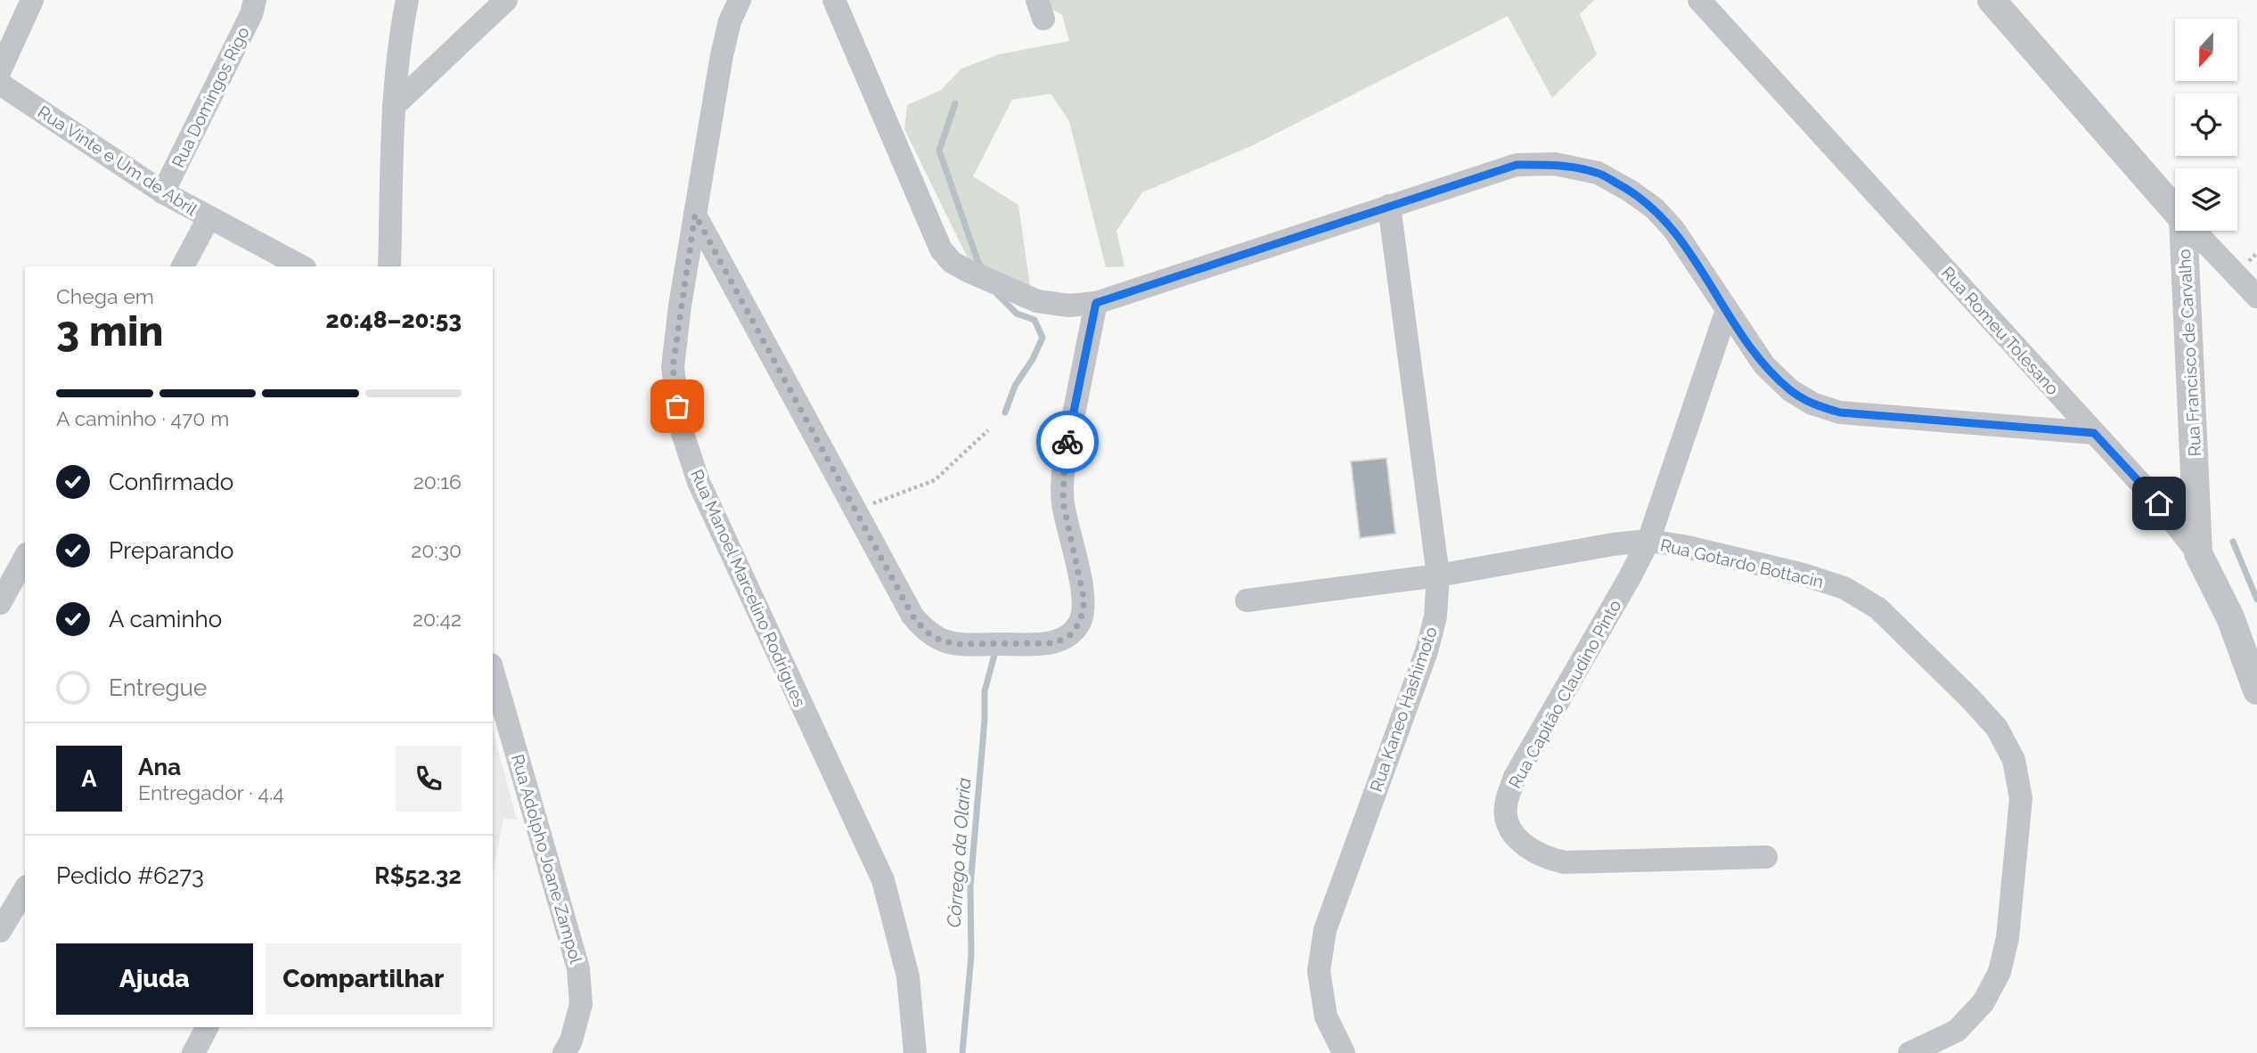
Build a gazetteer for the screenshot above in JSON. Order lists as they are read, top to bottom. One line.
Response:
{"streets":{"street":["Rua Domingos Rigo","Rua Vinte e Um de Abril","Rua Romeu Tolesano","Rua Francisco de Carvalho","Rua Gotardo Bottacin","Rua Manoel Marcelino Rodrigues","Rua Capitão Claudino Pinto","Rua Kaneo Hashimoto","Rua Adolpho Joane Zampol"]},"crossings":[["Rua Domingos Rigo","Rua Vinte e Um de Abril"],["Rua Romeu Tolesano","Rua Francisco de Carvalho"],["Rua Gotardo Bottacin","Rua Capitão Claudino Pinto"],["Rua Gotardo Bottacin","Rua Kaneo Hashimoto"]],"water":["Córrego da Olaria"],"north":"bottom","page":{"heading":["3 min","Chega em","20:48–20:53"],"panel":["Ana","Entregador · 4.4","Pedido #6273","R$52.32"],"bar":"A caminho · 470 m","list":[["Confirmado","20:16"],["Preparando","20:30"],["A caminho","20:42"],"Entregue"],"round":"A","buttons":["Ajuda","Compartilhar"]}}
